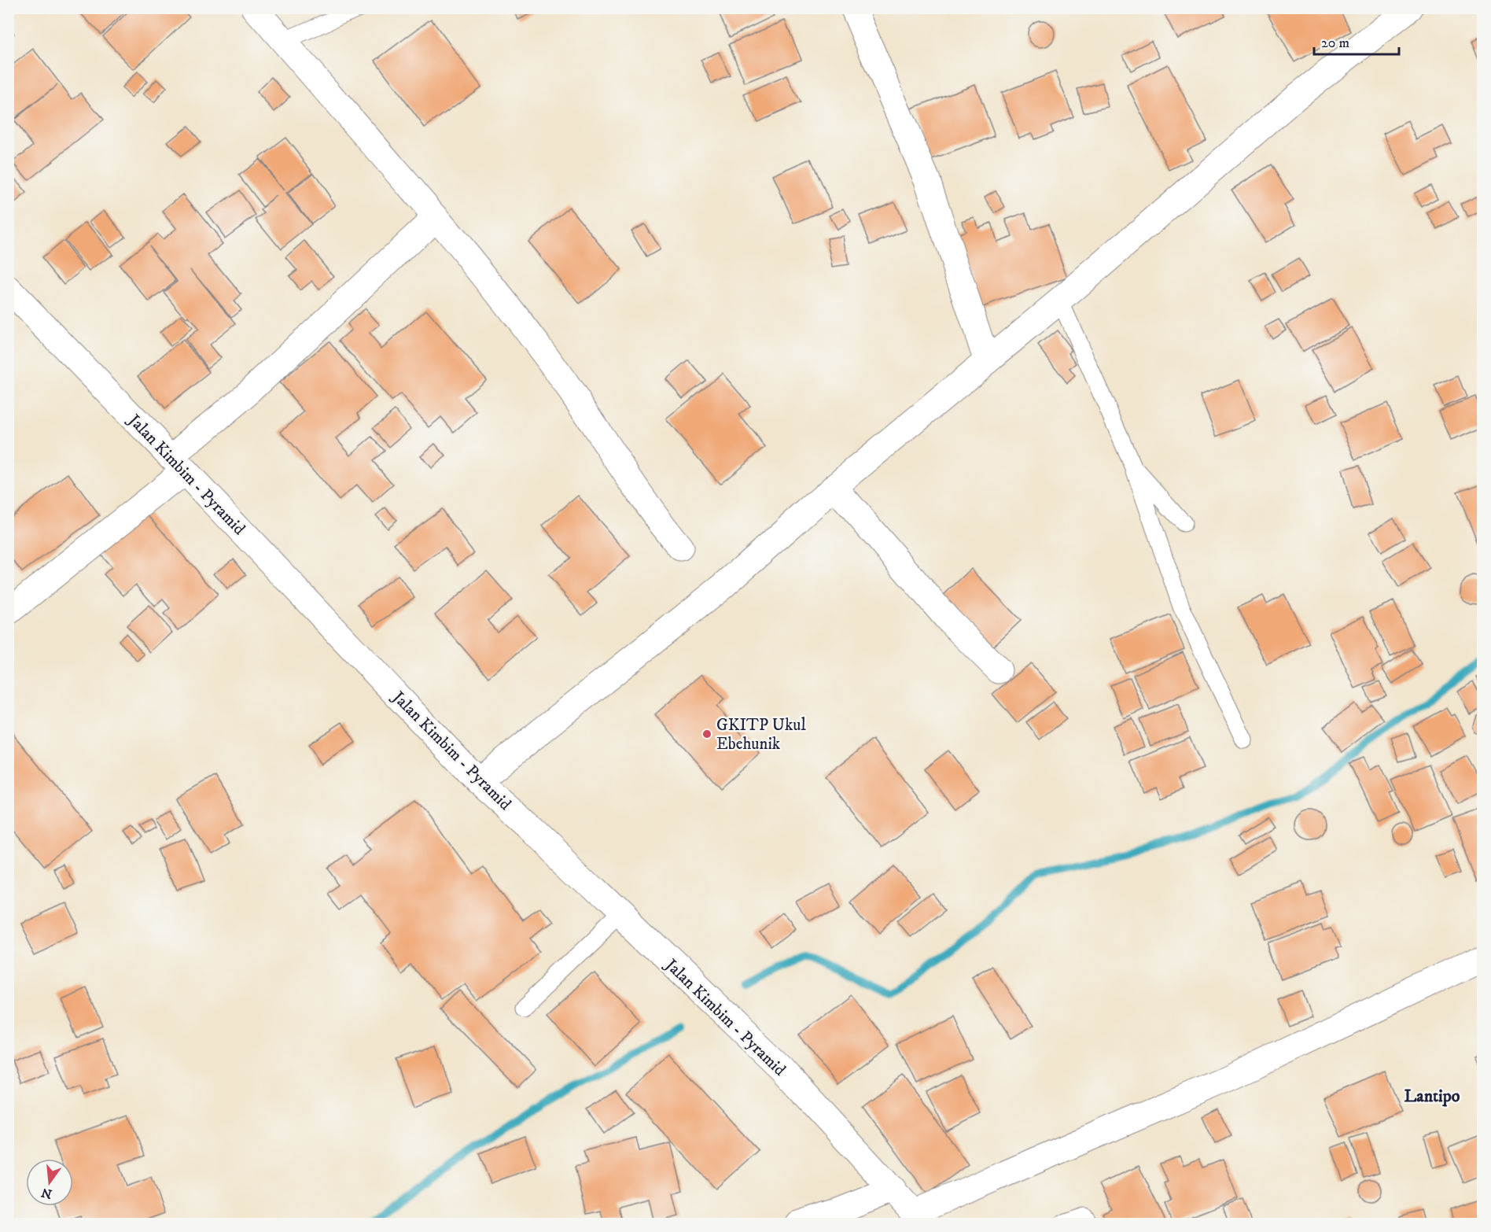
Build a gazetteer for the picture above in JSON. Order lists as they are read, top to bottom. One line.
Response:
{"streets":{"main road":["Jalan Kimbim - Pyramid"]},"districts":["Lantipo"],"places":["GKITP Ukul Ebehunik"],"scale_bar":"20 m","north":"bottom"}
